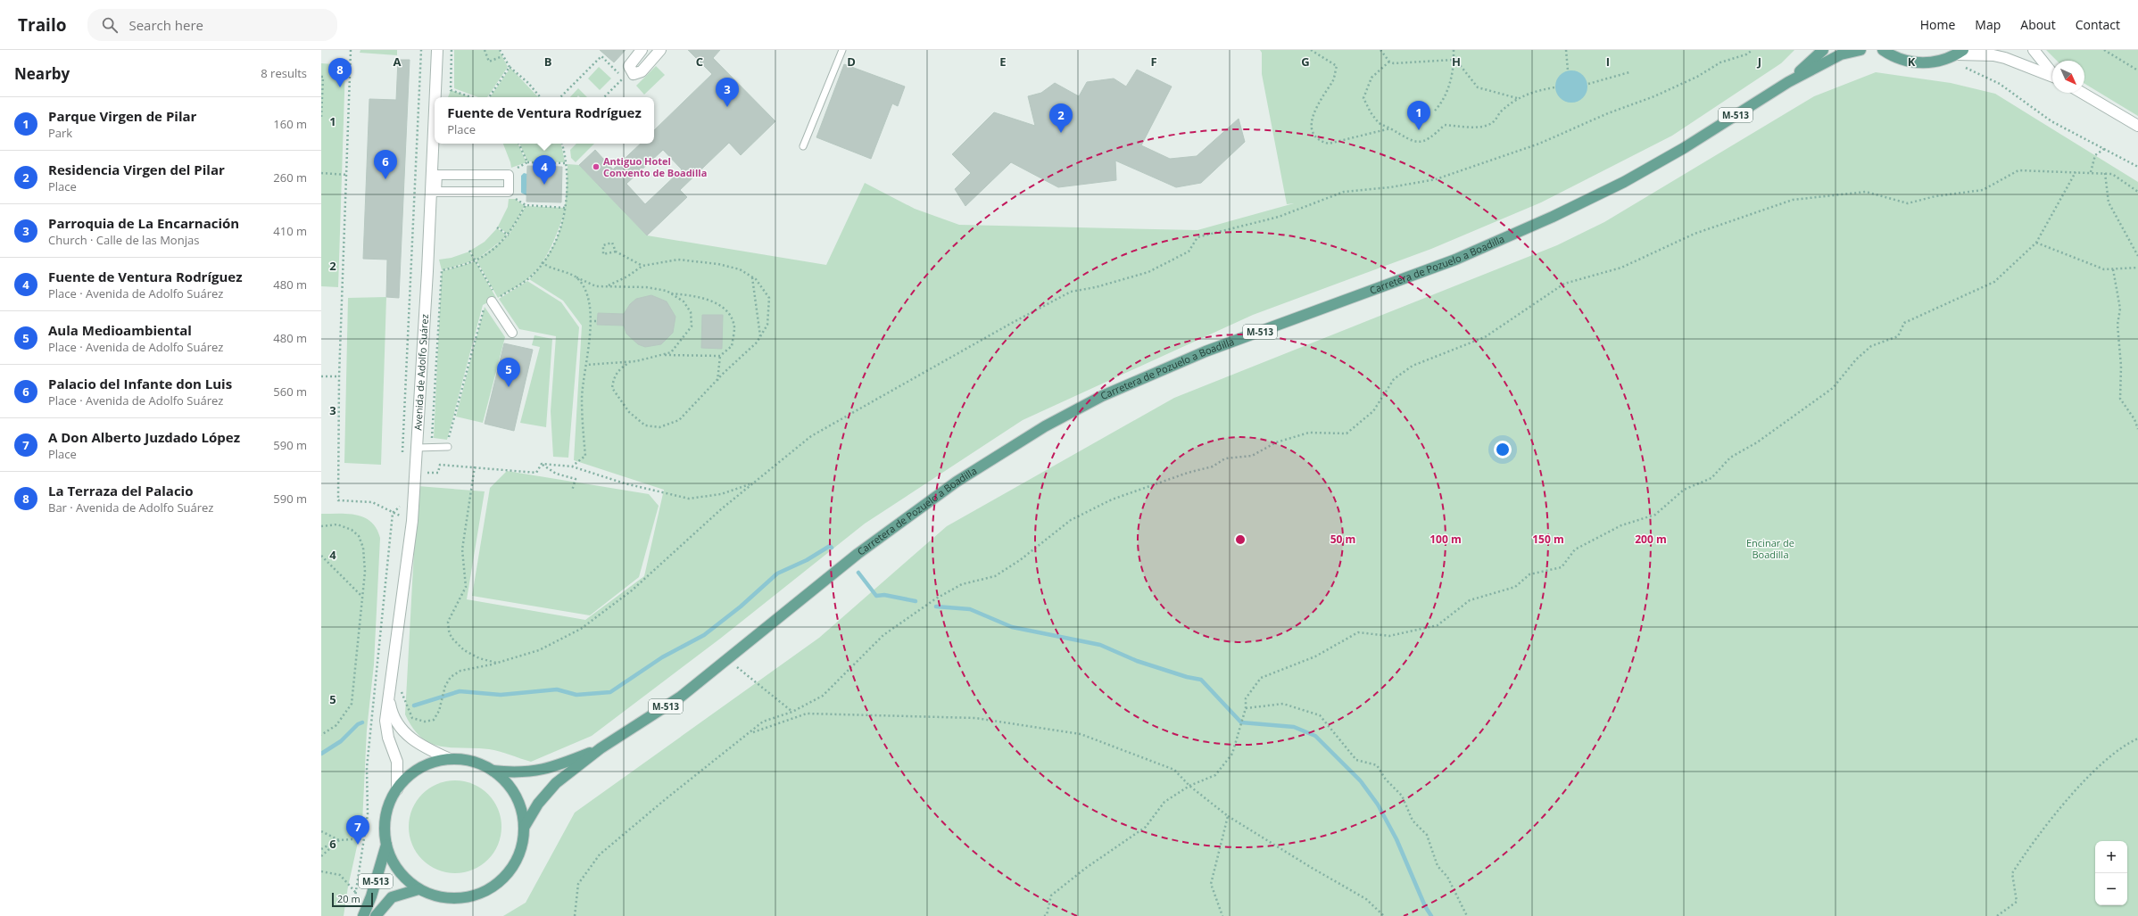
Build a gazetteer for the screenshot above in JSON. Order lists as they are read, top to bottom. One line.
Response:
{"streets":{"main road":["M-513","Carretera de Pozuelo a Boadilla"],"street":["Avenida de Adolfo Suárez"]},"crossings":[["M-513","Carretera de Pozuelo a Boadilla"],["M-513","Avenida de Adolfo Suárez"]],"parks":["Encinar de Boadilla"],"places":["Antiguo Hotel Convento de Boadilla"],"scale_bar":"20 m","north":"bottom right","page":{"header":"Trailo","search":"Search here","nav":["Home","Map","About","Contact"],"heading":["Nearby","8 results"],"pins":["8","3","1","2","6","4","5","7"],"list":[{"mark":"1","name":"Parque Virgen de Pilar","note":"Park","value":"160 m"},{"mark":"2","name":"Residencia Virgen del Pilar","note":"Place","value":"260 m"},{"mark":"3","name":"Parroquia de La Encarnación","note":"Church · Calle de las Monjas","value":"410 m"},{"mark":"4","name":"Fuente de Ventura Rodríguez","note":"Place · Avenida de Adolfo Suárez","value":"480 m"},{"mark":"5","name":"Aula Medioambiental","note":"Place · Avenida de Adolfo Suárez","value":"480 m"},{"mark":"6","name":"Palacio del Infante don Luis","note":"Place · Avenida de Adolfo Suárez","value":"560 m"},{"mark":"7","name":"A Don Alberto Juzdado López","note":"Place","value":"590 m"},{"mark":"8","name":"La Terraza del Palacio","note":"Bar · Avenida de Adolfo Suárez","value":"590 m"}],"popup":["Fuente de Ventura Rodríguez","Place"],"map_buttons":["+","−"],"scale":"20 m"},"grid":{"columns":["A","B","C","D","E","F","G","H","I","J","K"],"rows":["1","2","3","4","5","6"]},"rings":["50 m","100 m","150 m","200 m"]}
